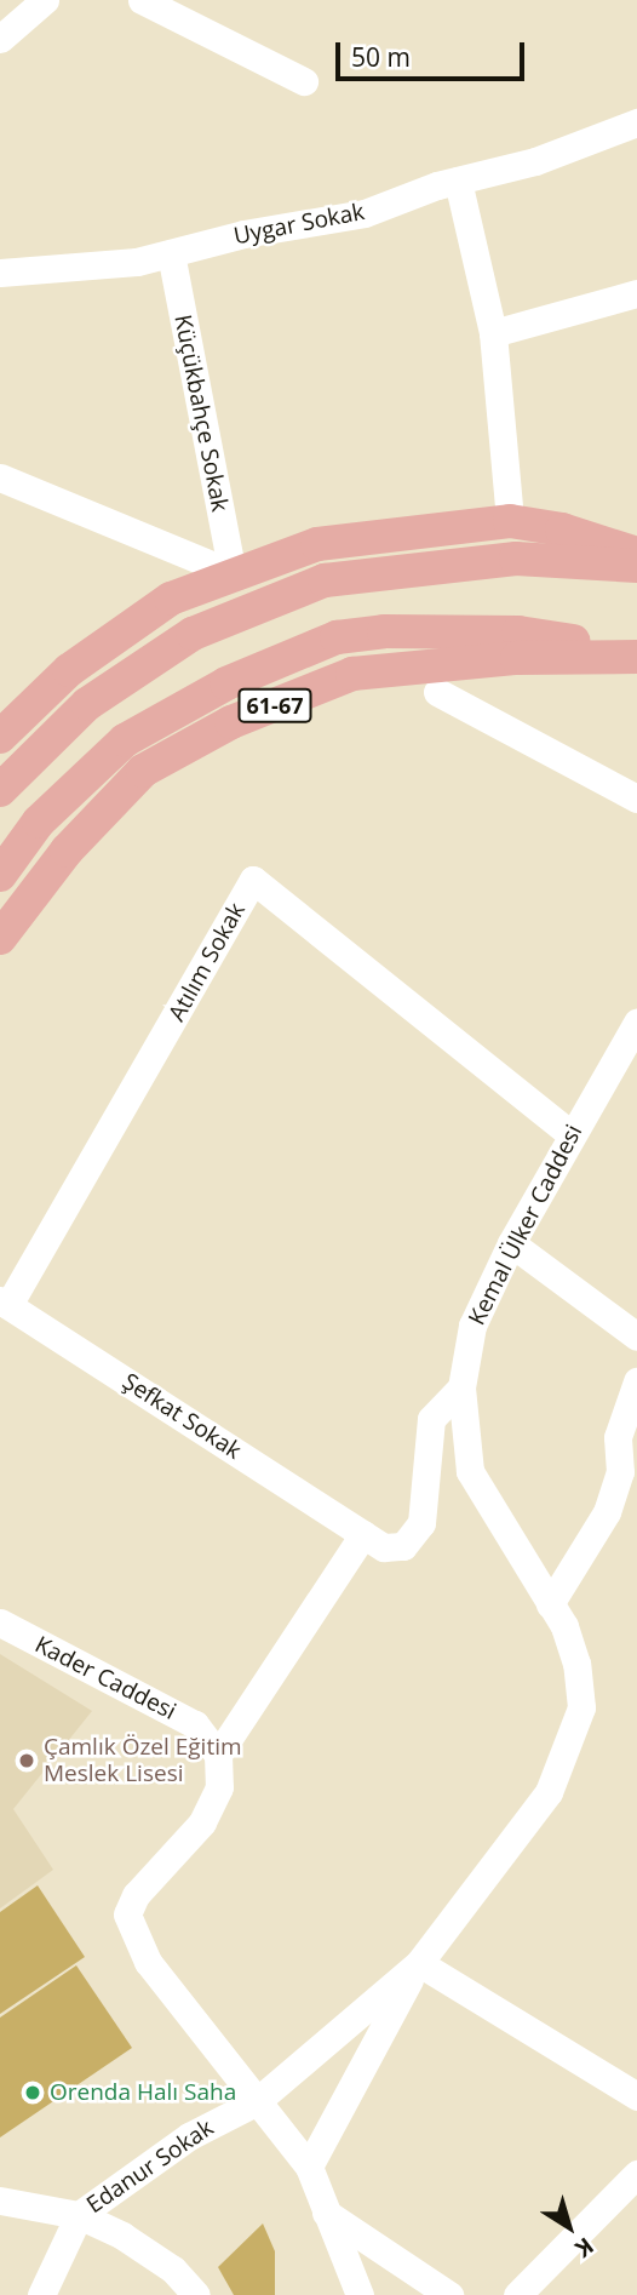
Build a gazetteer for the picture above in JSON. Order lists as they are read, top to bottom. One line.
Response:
{"streets":{"main road":["61-67"],"street":["Uygar Sokak","Küçükbahçe Sokak","Atılım Sokak","Kemal Ülker Caddesi","Şefkat Sokak","Kader Caddesi","Edanur Sokak"]},"crossings":[["Uygar Sokak","Küçükbahçe Sokak"],["Atılım Sokak","Kemal Ülker Caddesi"],["Atılım Sokak","Şefkat Sokak"],["Kemal Ülker Caddesi","Şefkat Sokak"],["Kemal Ülker Caddesi","Edanur Sokak"]],"places":["Çamlık Özel Eğitim Meslek Lisesi","Orenda Halı Saha"],"scale_bar":"50 m","north":"bottom right"}
